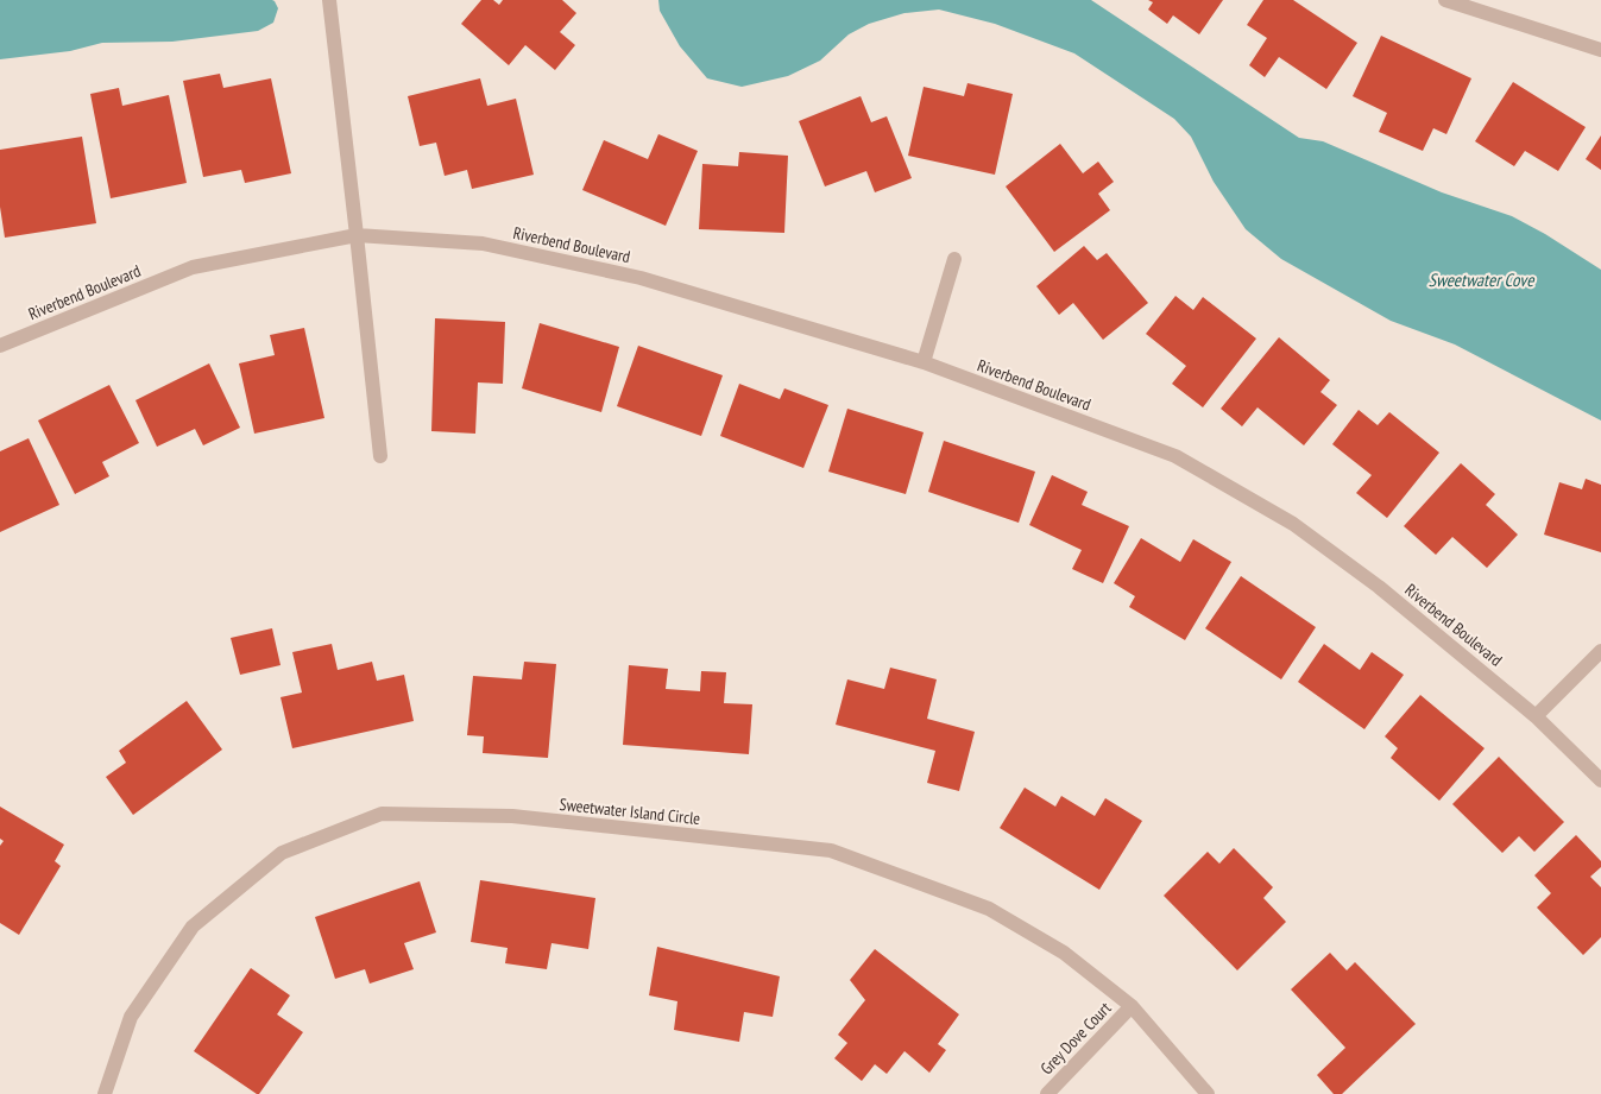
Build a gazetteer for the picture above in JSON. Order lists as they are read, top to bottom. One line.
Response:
{"streets":{"street":["Riverbend Boulevard","Sweetwater Island Circle","Grey Dove Court"]},"crossings":[["Sweetwater Island Circle","Grey Dove Court"]],"water":["Sweetwater Cove"]}
